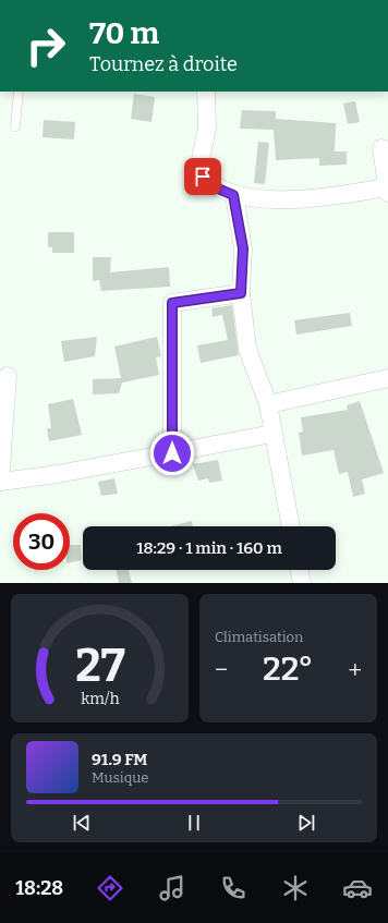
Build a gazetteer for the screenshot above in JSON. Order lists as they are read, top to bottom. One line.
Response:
{"page":{"turn":["70 m","Tournez à droite"],"limit":"30","trip":"18:29 · 1 min · 160 m","tile":"Climatisation","heat":["−","22°","+"],"song":["91.9 FM","Musique"],"tabs":"18:28","gauge":["27","km/h"]}}
